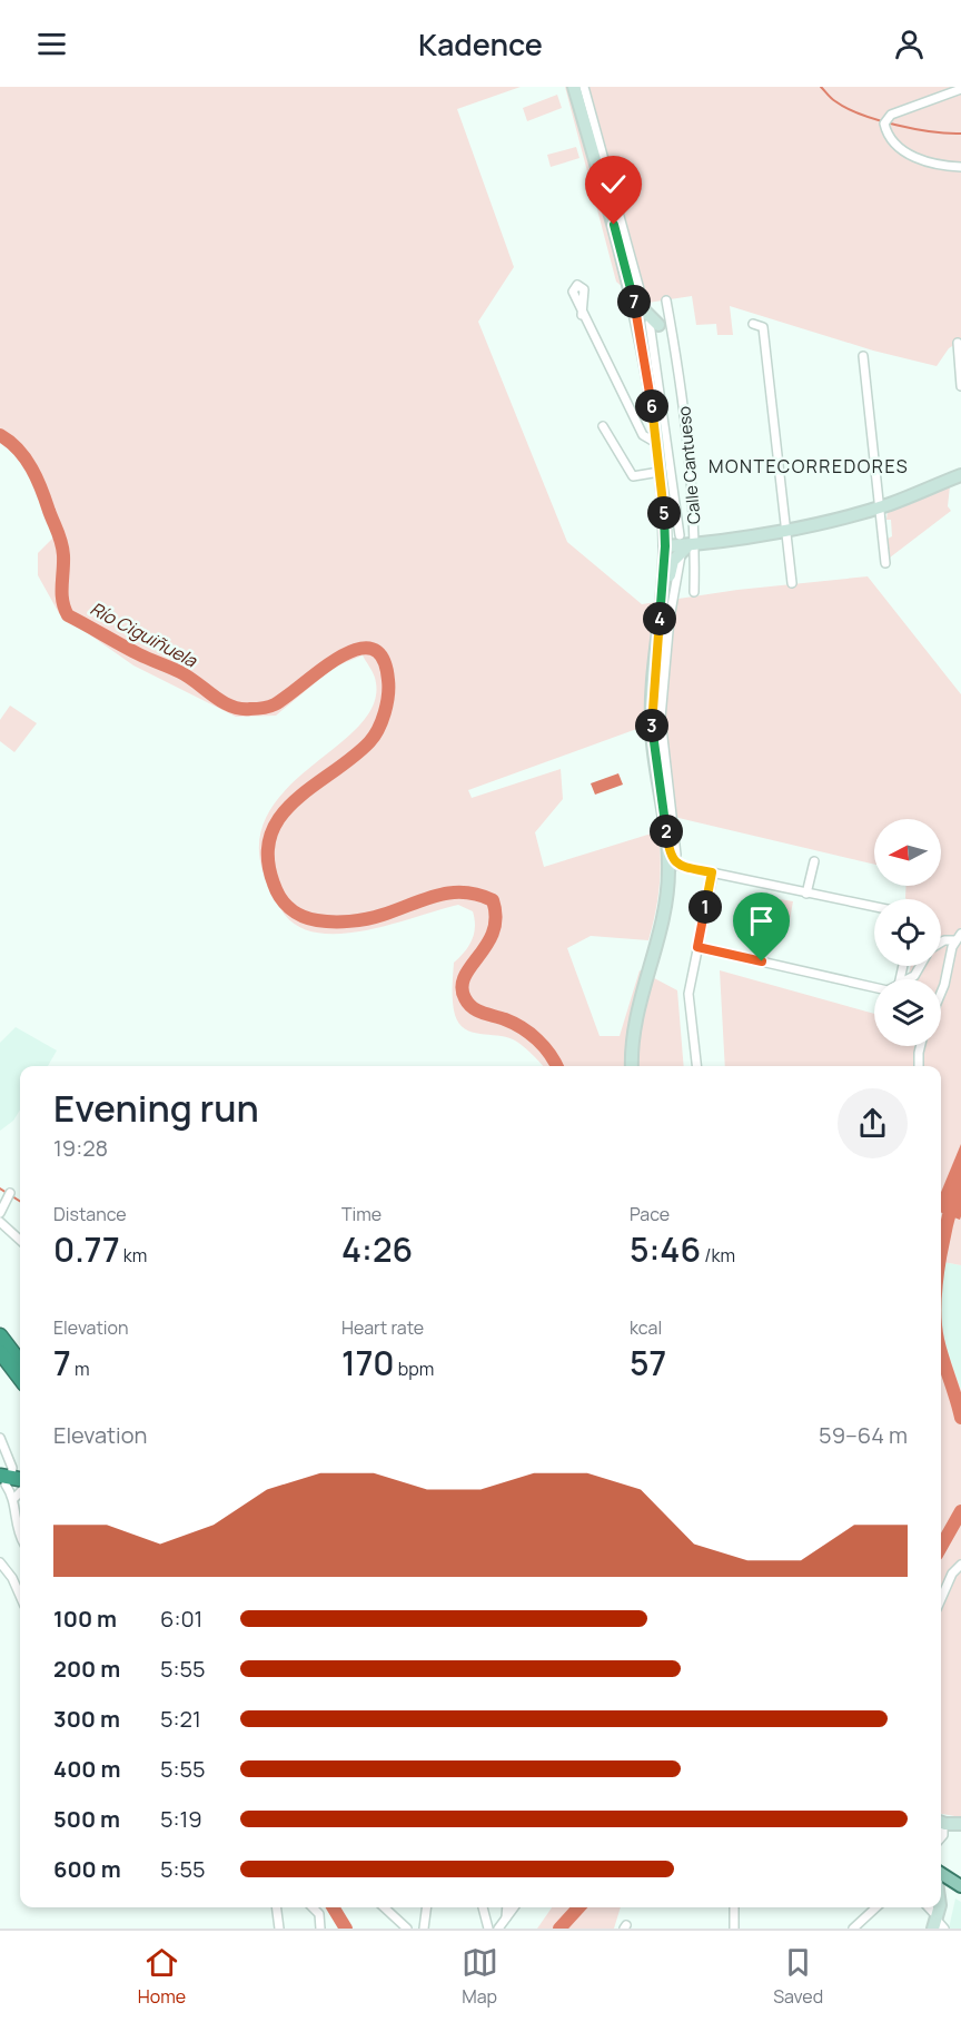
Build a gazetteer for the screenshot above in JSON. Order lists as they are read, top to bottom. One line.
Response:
{"streets":{"street":["Calle Cantueso"]},"districts":["MONTECORREDORES"],"water":["Río Ciguiñuela"],"north":"left","page":{"header":"Kadence","pins":["7","6","5","4","3","2","1"],"heading":["Evening run","19:28"],"stats":[["Distance","0.77 km"],["Time","4:26"],["Pace","5:46 /km"],["Elevation","7 m"],["Heart rate","170 bpm"],["kcal","57"]],"chart":["Elevation","59–64 m"],"list":[{"name":"100 m","note":"6:01"},{"name":"200 m","note":"5:55"},{"name":"300 m","note":"5:21"},{"name":"400 m","note":"5:55"},{"name":"500 m","note":"5:19"},{"name":"600 m","note":"5:55"}],"tabs":["Home","Map","Saved"]}}
